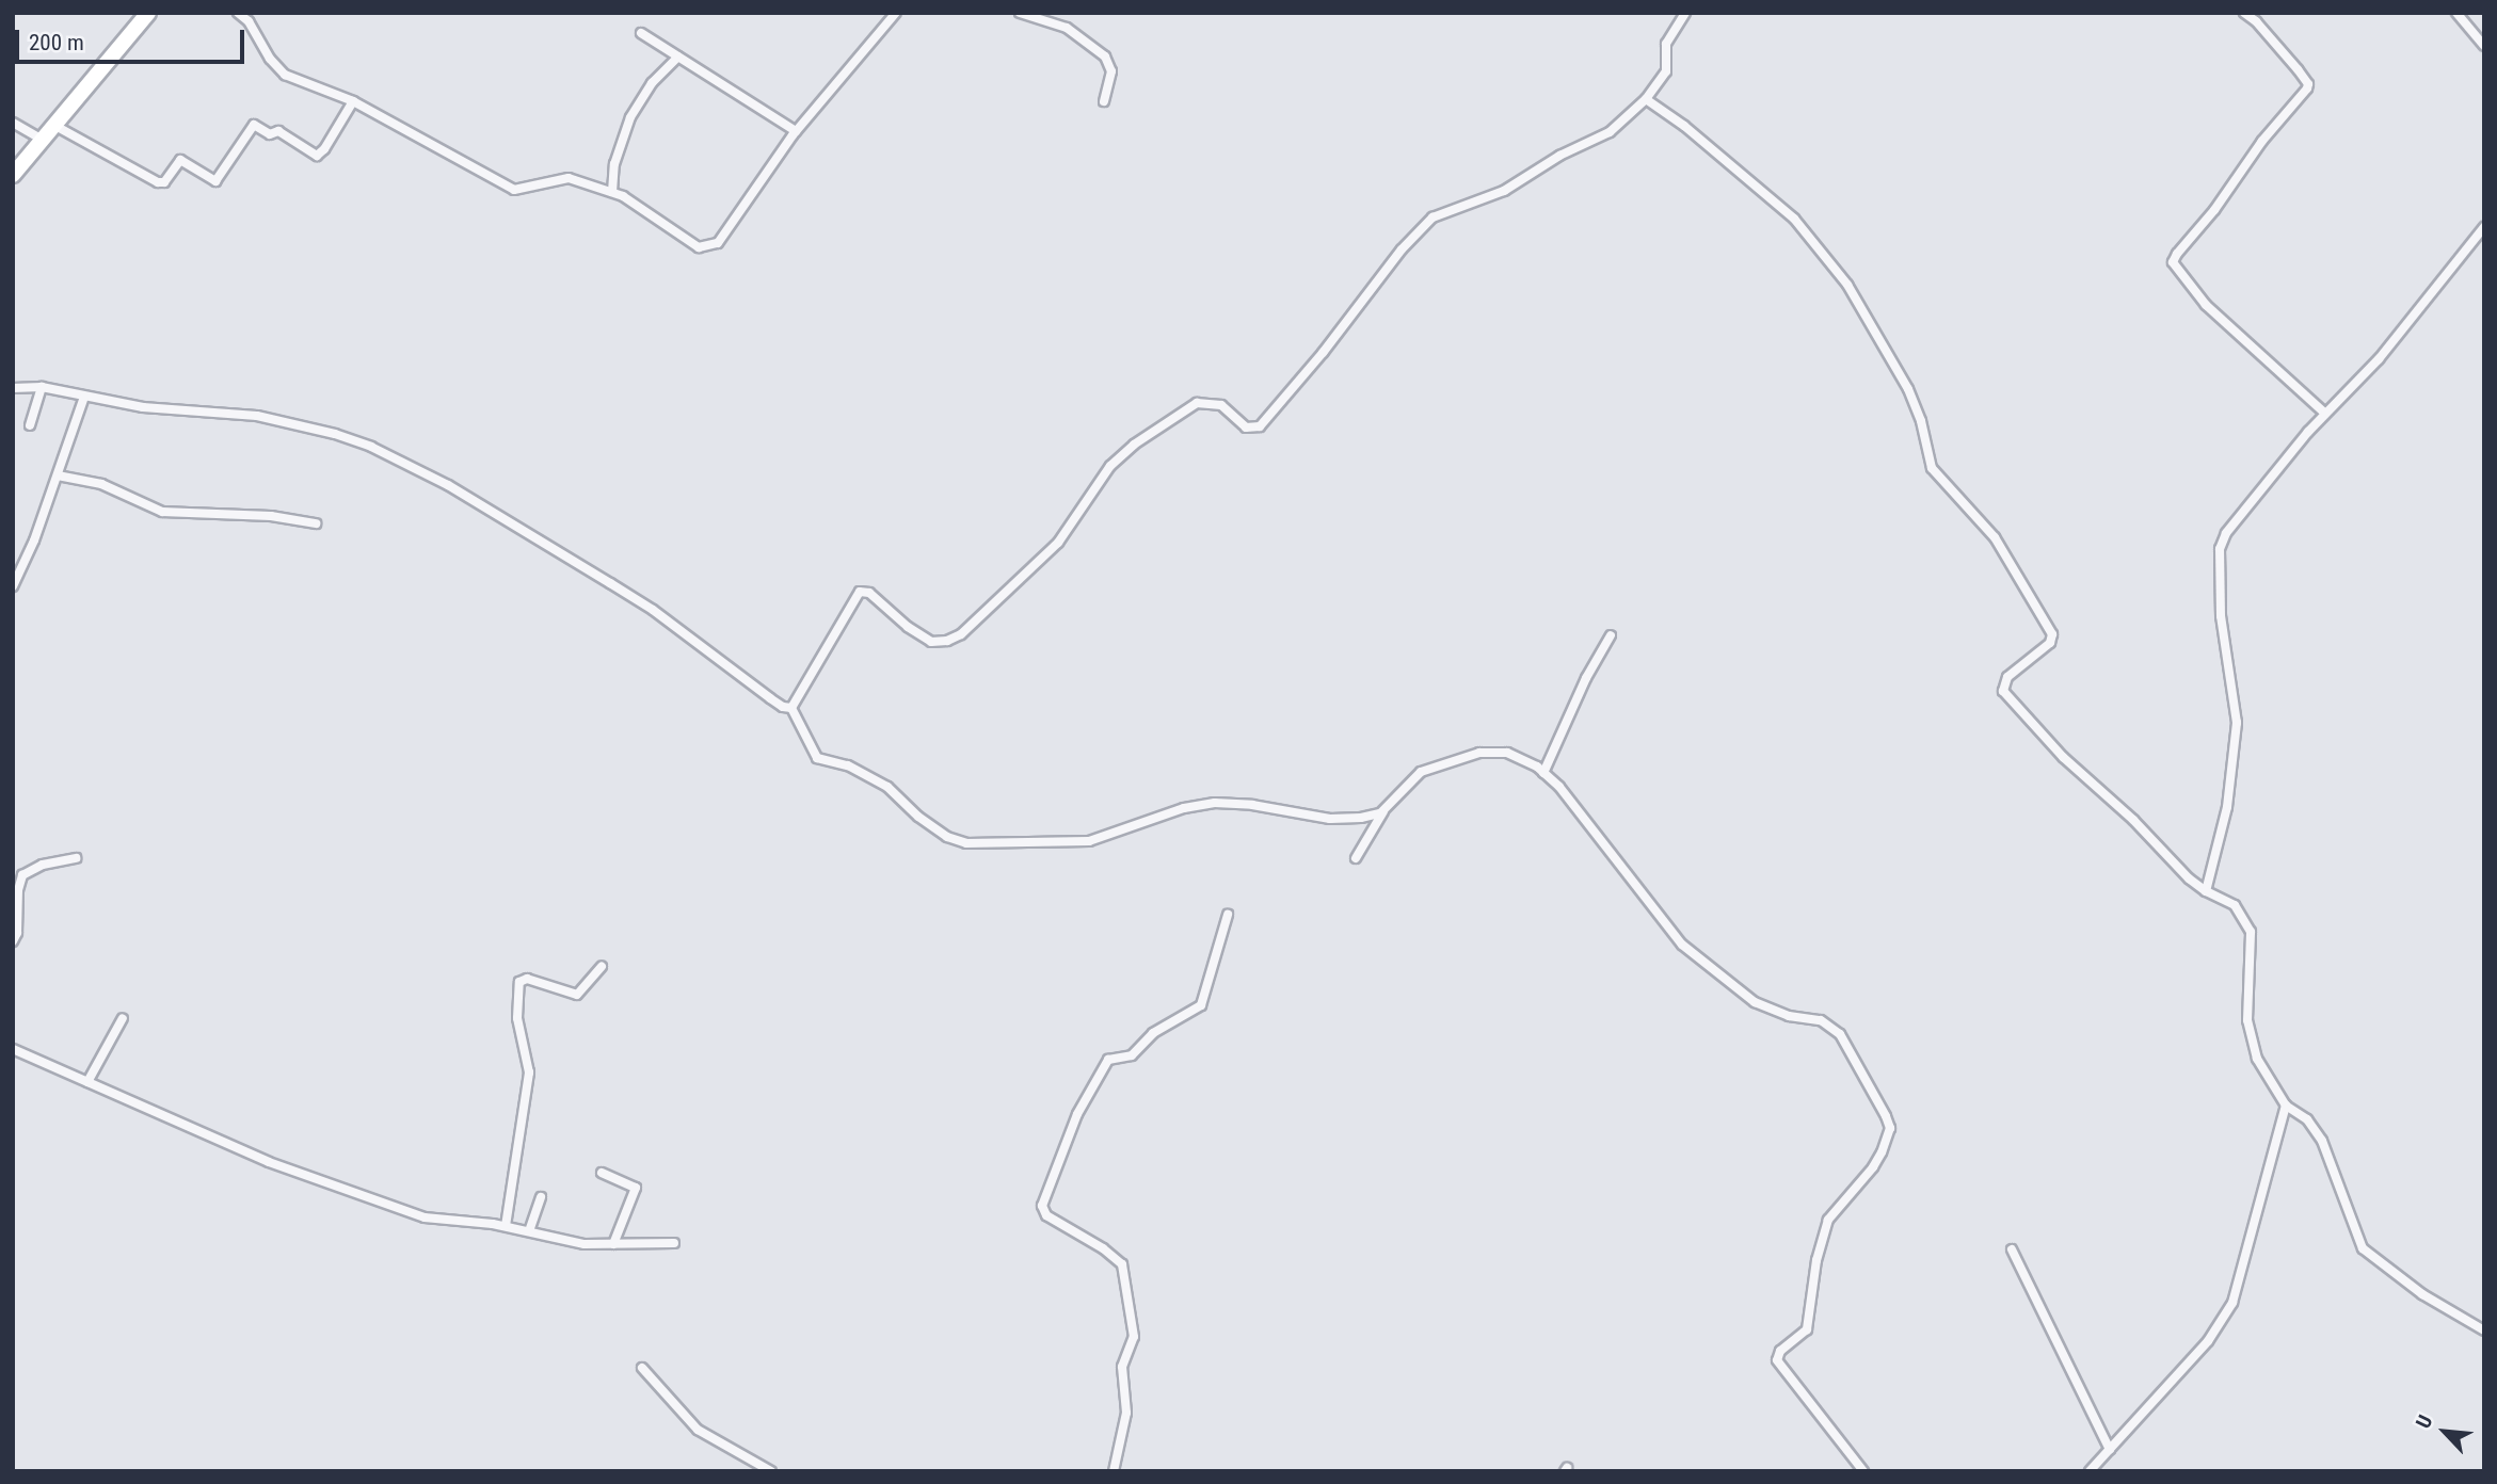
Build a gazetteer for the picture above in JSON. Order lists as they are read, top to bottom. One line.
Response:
{"scale_bar":"200 m","north":"top left"}
